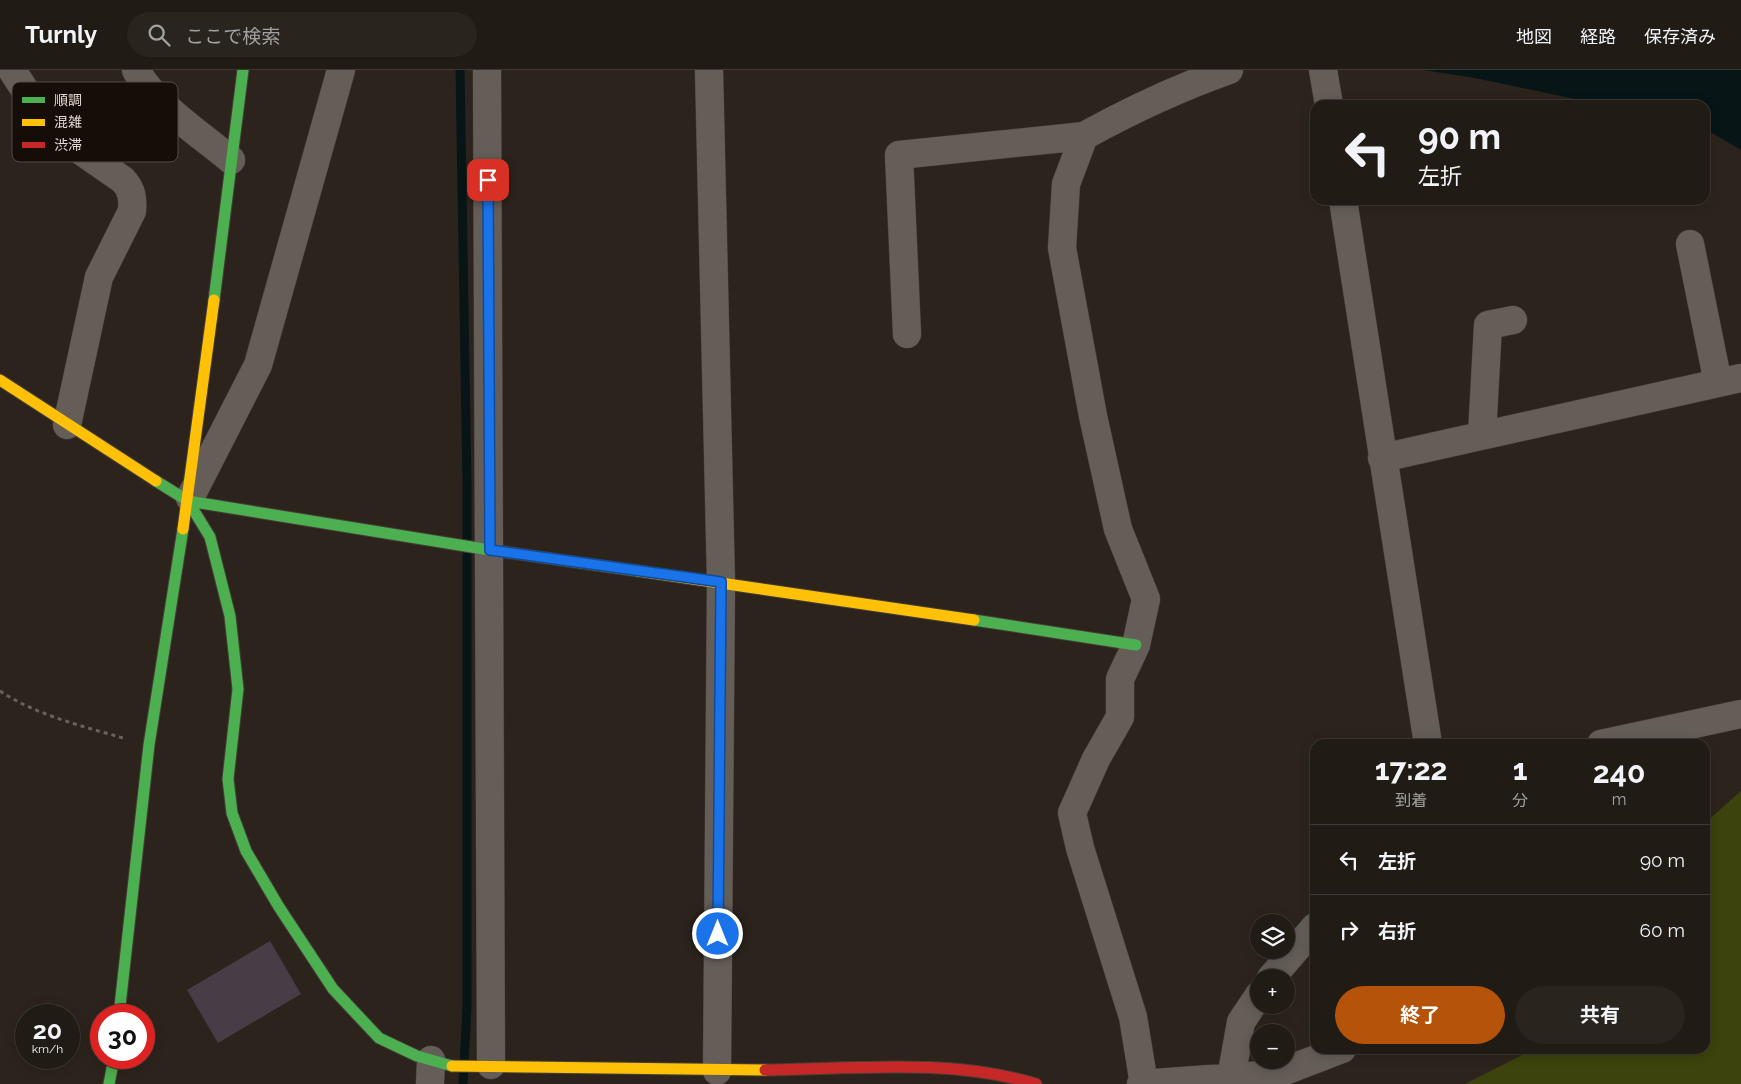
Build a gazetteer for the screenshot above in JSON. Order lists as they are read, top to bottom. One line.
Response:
{"legend":["順調","混雑","渋滞"],"page":{"header":"Turnly","search":"ここで検索","nav":["地図","経路","保存済み"],"turn":["90 m","左折"],"eta":["17:22","到着","1","分","240","m"],"list":[{"name":"左折","value":"90 m"},{"name":"右折","value":"60 m"}],"map_buttons":["+","−"],"buttons":["終了","共有"],"speed":"20 km/h","limit":"30"}}
